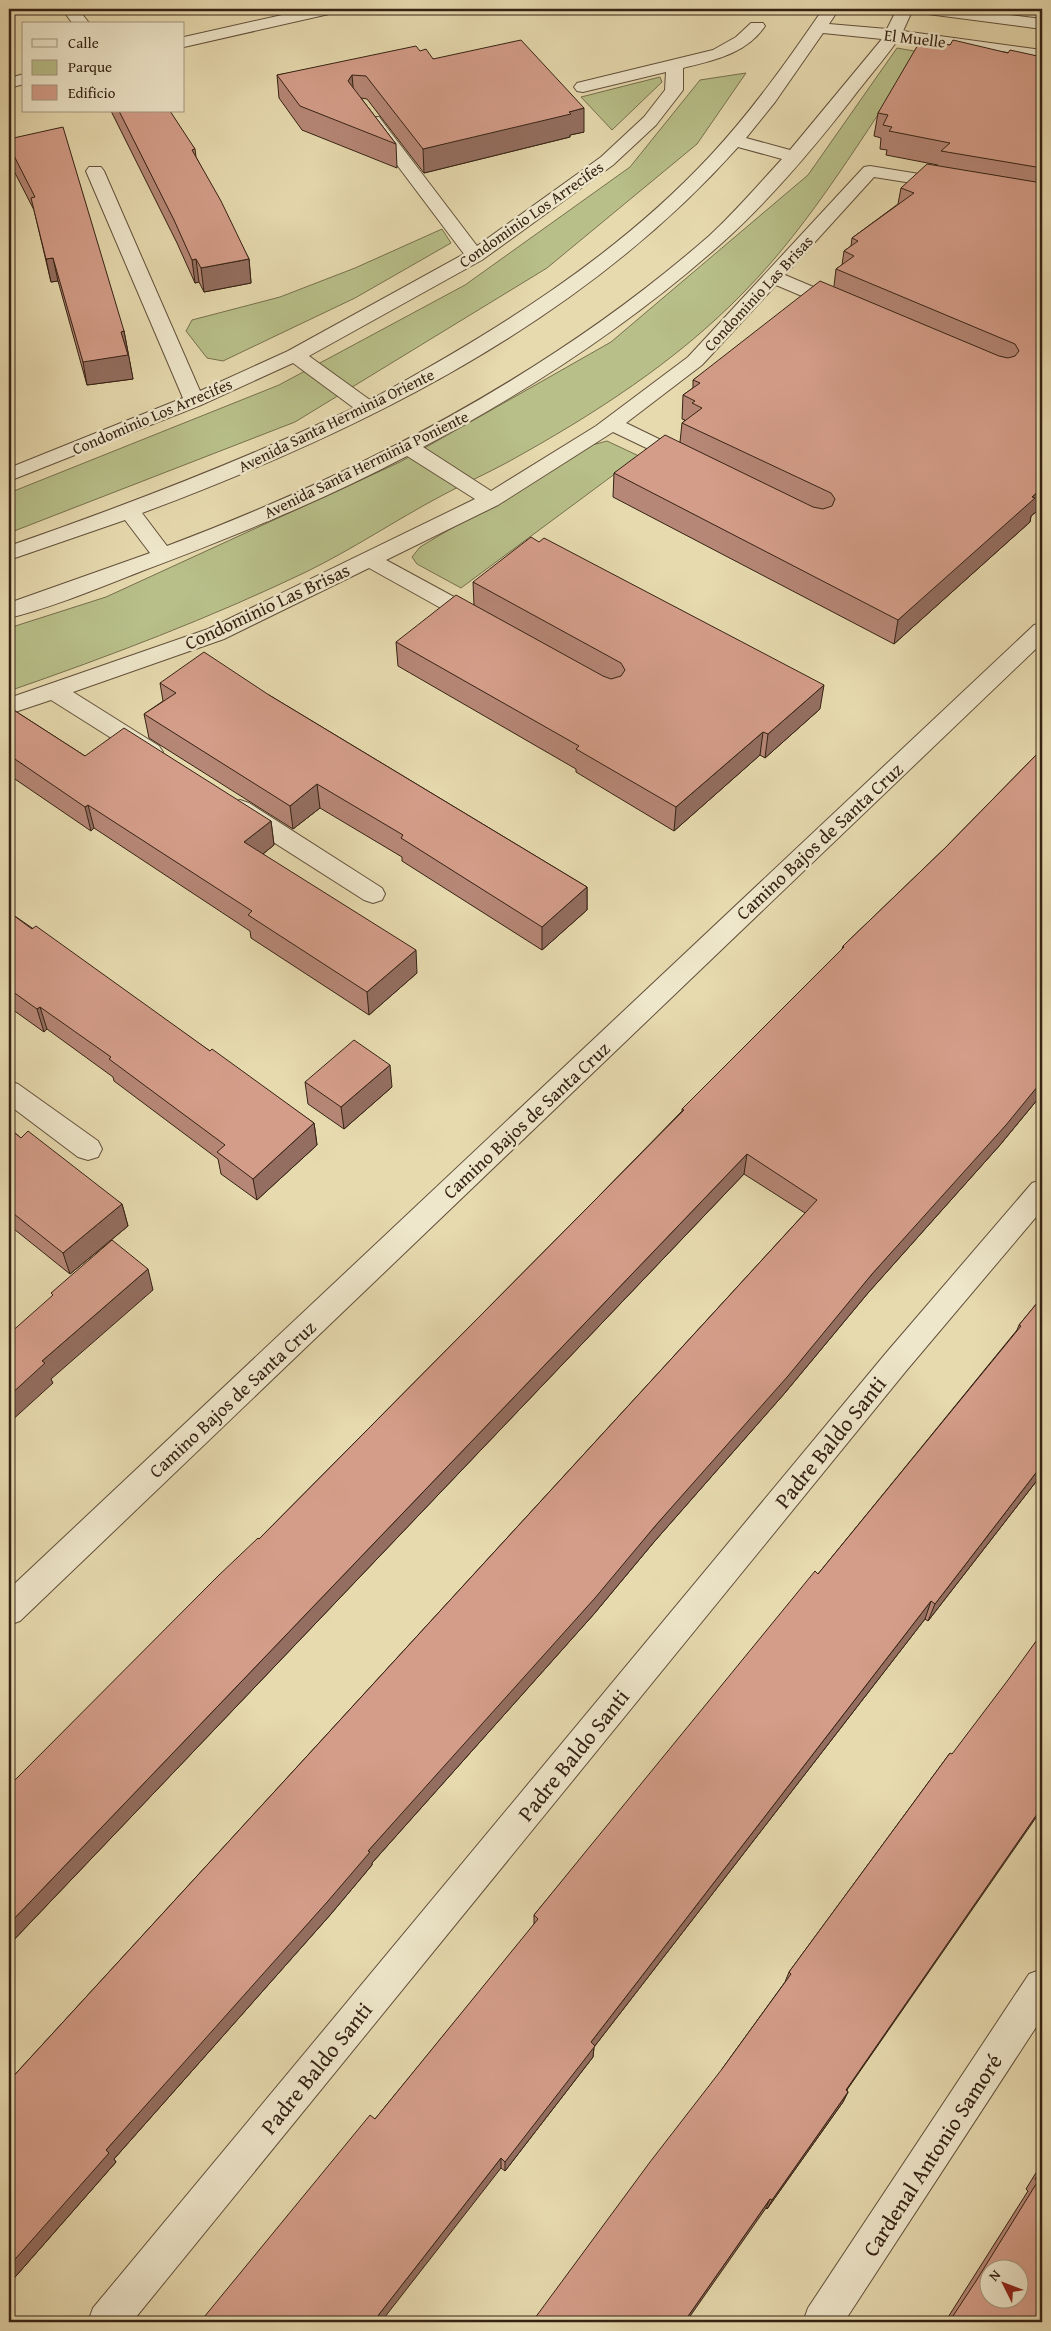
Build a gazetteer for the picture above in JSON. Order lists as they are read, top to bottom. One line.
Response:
{"streets":{"street":["El Muelle","Condominio Los Arrecifes","Condominio Las Brisas","Avenida Santa Herminia Oriente","Avenida Santa Herminia Poniente","Camino Bajos de Santa Cruz","Padre Baldo Santi","Cardenal Antonio Samoré"]},"crossings":[["El Muelle","Avenida Santa Herminia Oriente"],["El Muelle","Avenida Santa Herminia Poniente"]],"legend":["Calle","Parque","Edificio"],"north":"top left"}
